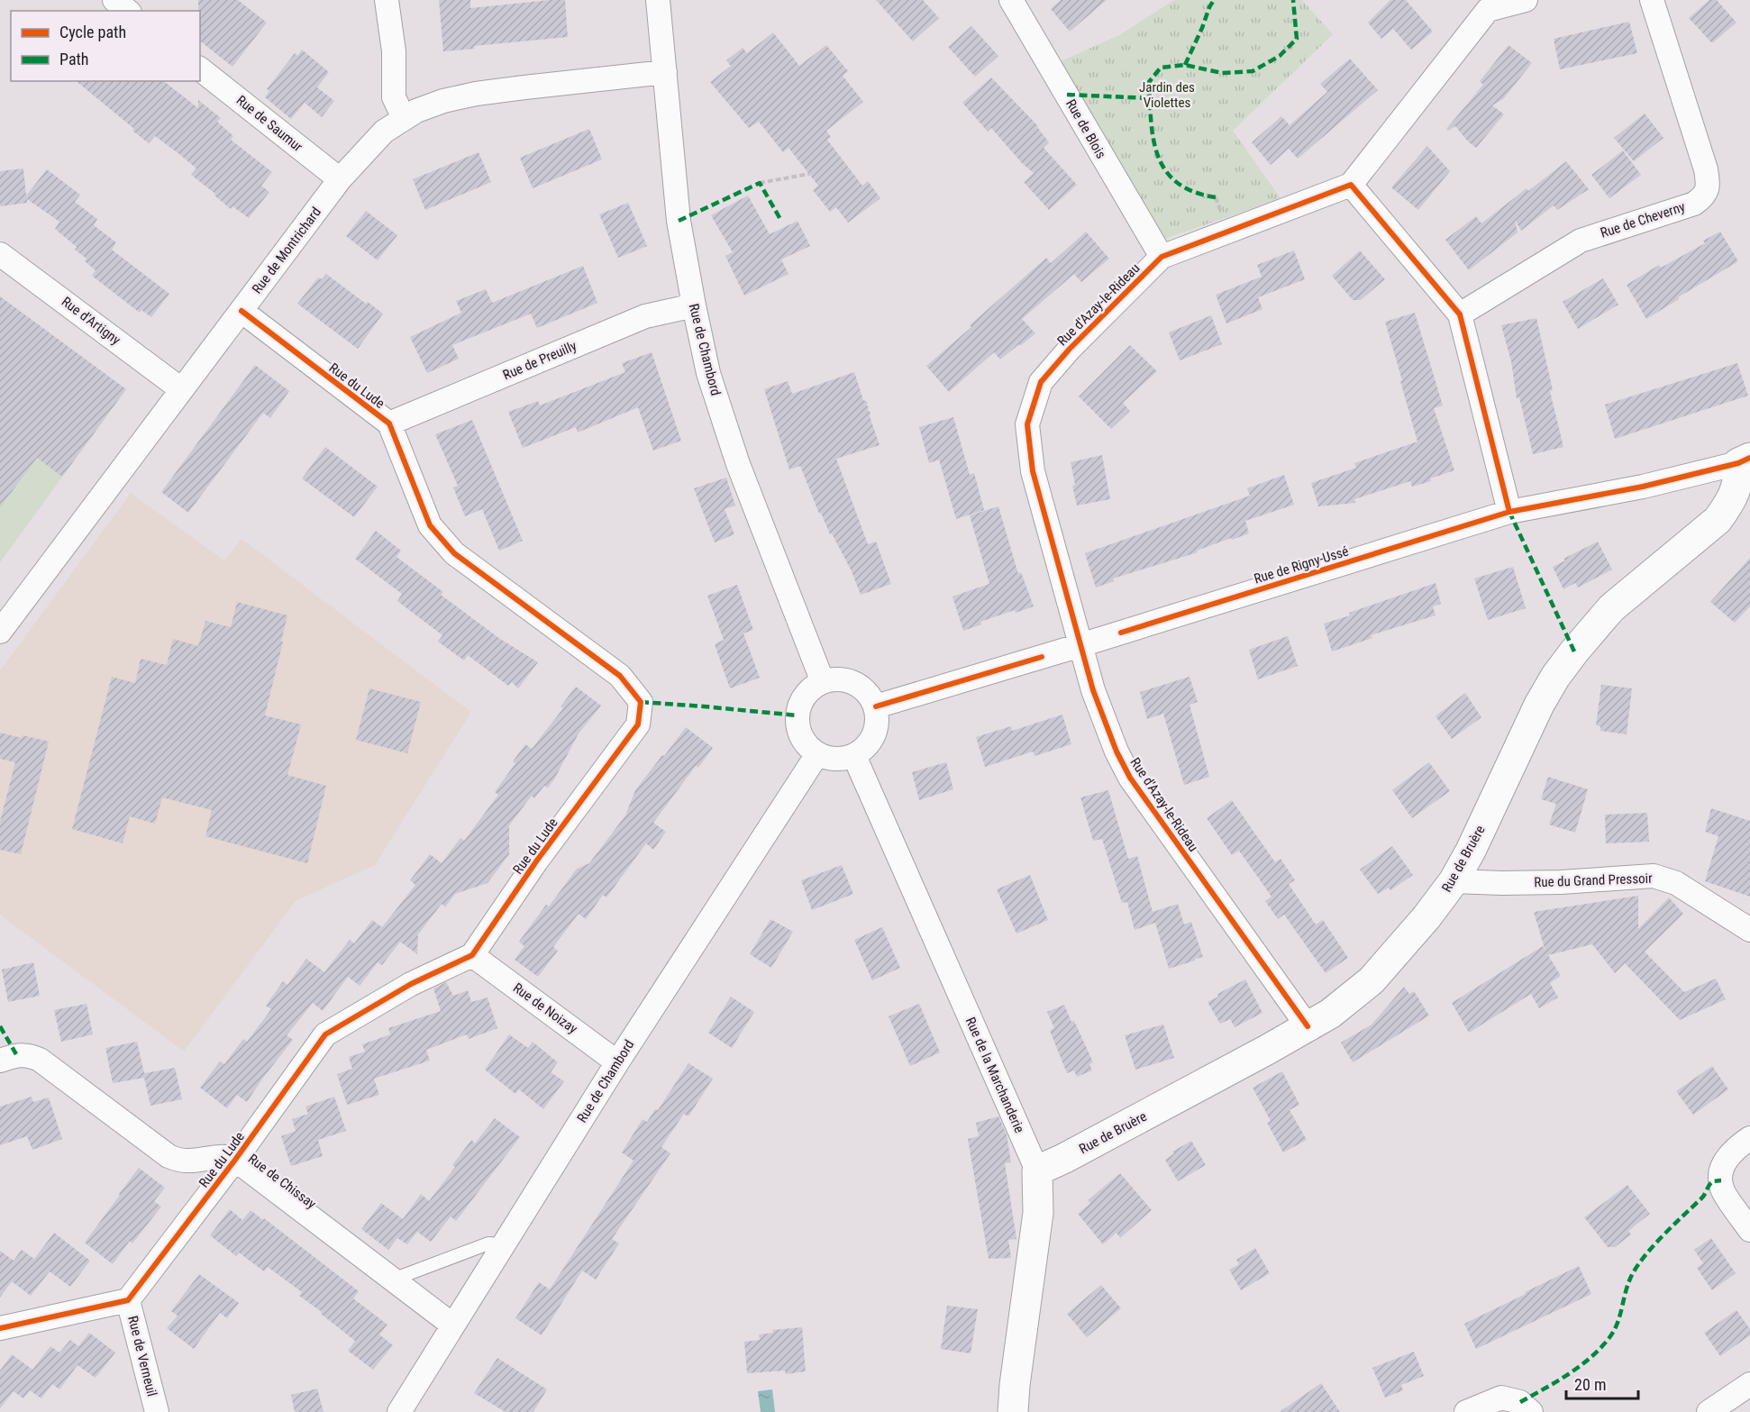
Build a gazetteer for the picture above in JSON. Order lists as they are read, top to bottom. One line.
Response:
{"streets":{"street":["Rue de Saumur","Rue de Blois","Rue de Cheverny","Rue de Montrichard","Rue d'Azay-le-Rideau","Rue d'Artigny","Rue de Chambord","Rue de Preuilly","Rue du Lude","Rue de Rigny-Ussé","Rue de Bruère","Rue du Grand Pressoir","Rue de Noizay","Rue de la Marchanderie","Rue de Chissay","Rue de Verneuil"]},"crossings":[["Rue de Saumur","Rue de Montrichard"],["Rue de Blois","Rue d'Azay-le-Rideau"],["Rue de Montrichard","Rue d'Artigny"],["Rue de Montrichard","Rue de Chambord"],["Rue de Montrichard","Rue du Lude"],["Rue d'Azay-le-Rideau","Rue de Rigny-Ussé"],["Rue d'Azay-le-Rideau","Rue de Bruère"],["Rue de Chambord","Rue de Preuilly"],["Rue de Chambord","Rue de Rigny-Ussé"],["Rue de Chambord","Rue de Noizay"],["Rue de Chambord","Rue de la Marchanderie"],["Rue de Chambord","Rue de Chissay"],["Rue de Preuilly","Rue du Lude"],["Rue du Lude","Rue de Noizay"],["Rue du Lude","Rue de Chissay"],["Rue du Lude","Rue de Verneuil"],["Rue de Rigny-Ussé","Rue de Bruère"],["Rue de Rigny-Ussé","Rue de la Marchanderie"],["Rue de Bruère","Rue du Grand Pressoir"],["Rue de Bruère","Rue de la Marchanderie"]],"parks":["Jardin des Violettes"],"legend":["Cycle path","Path"],"scale_bar":"20 m"}
